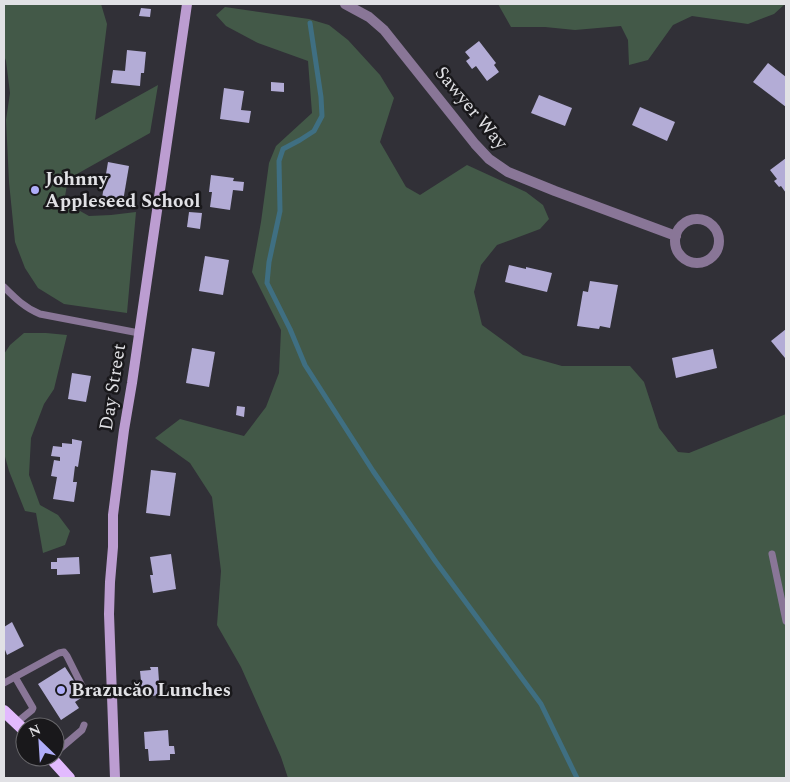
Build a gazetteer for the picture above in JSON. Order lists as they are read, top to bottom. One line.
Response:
{"streets":{"main road":["Day Street"],"street":["Sawyer Way"]},"places":["Johnny Appleseed School","Brazucăo Lunches"],"north":"top left"}
